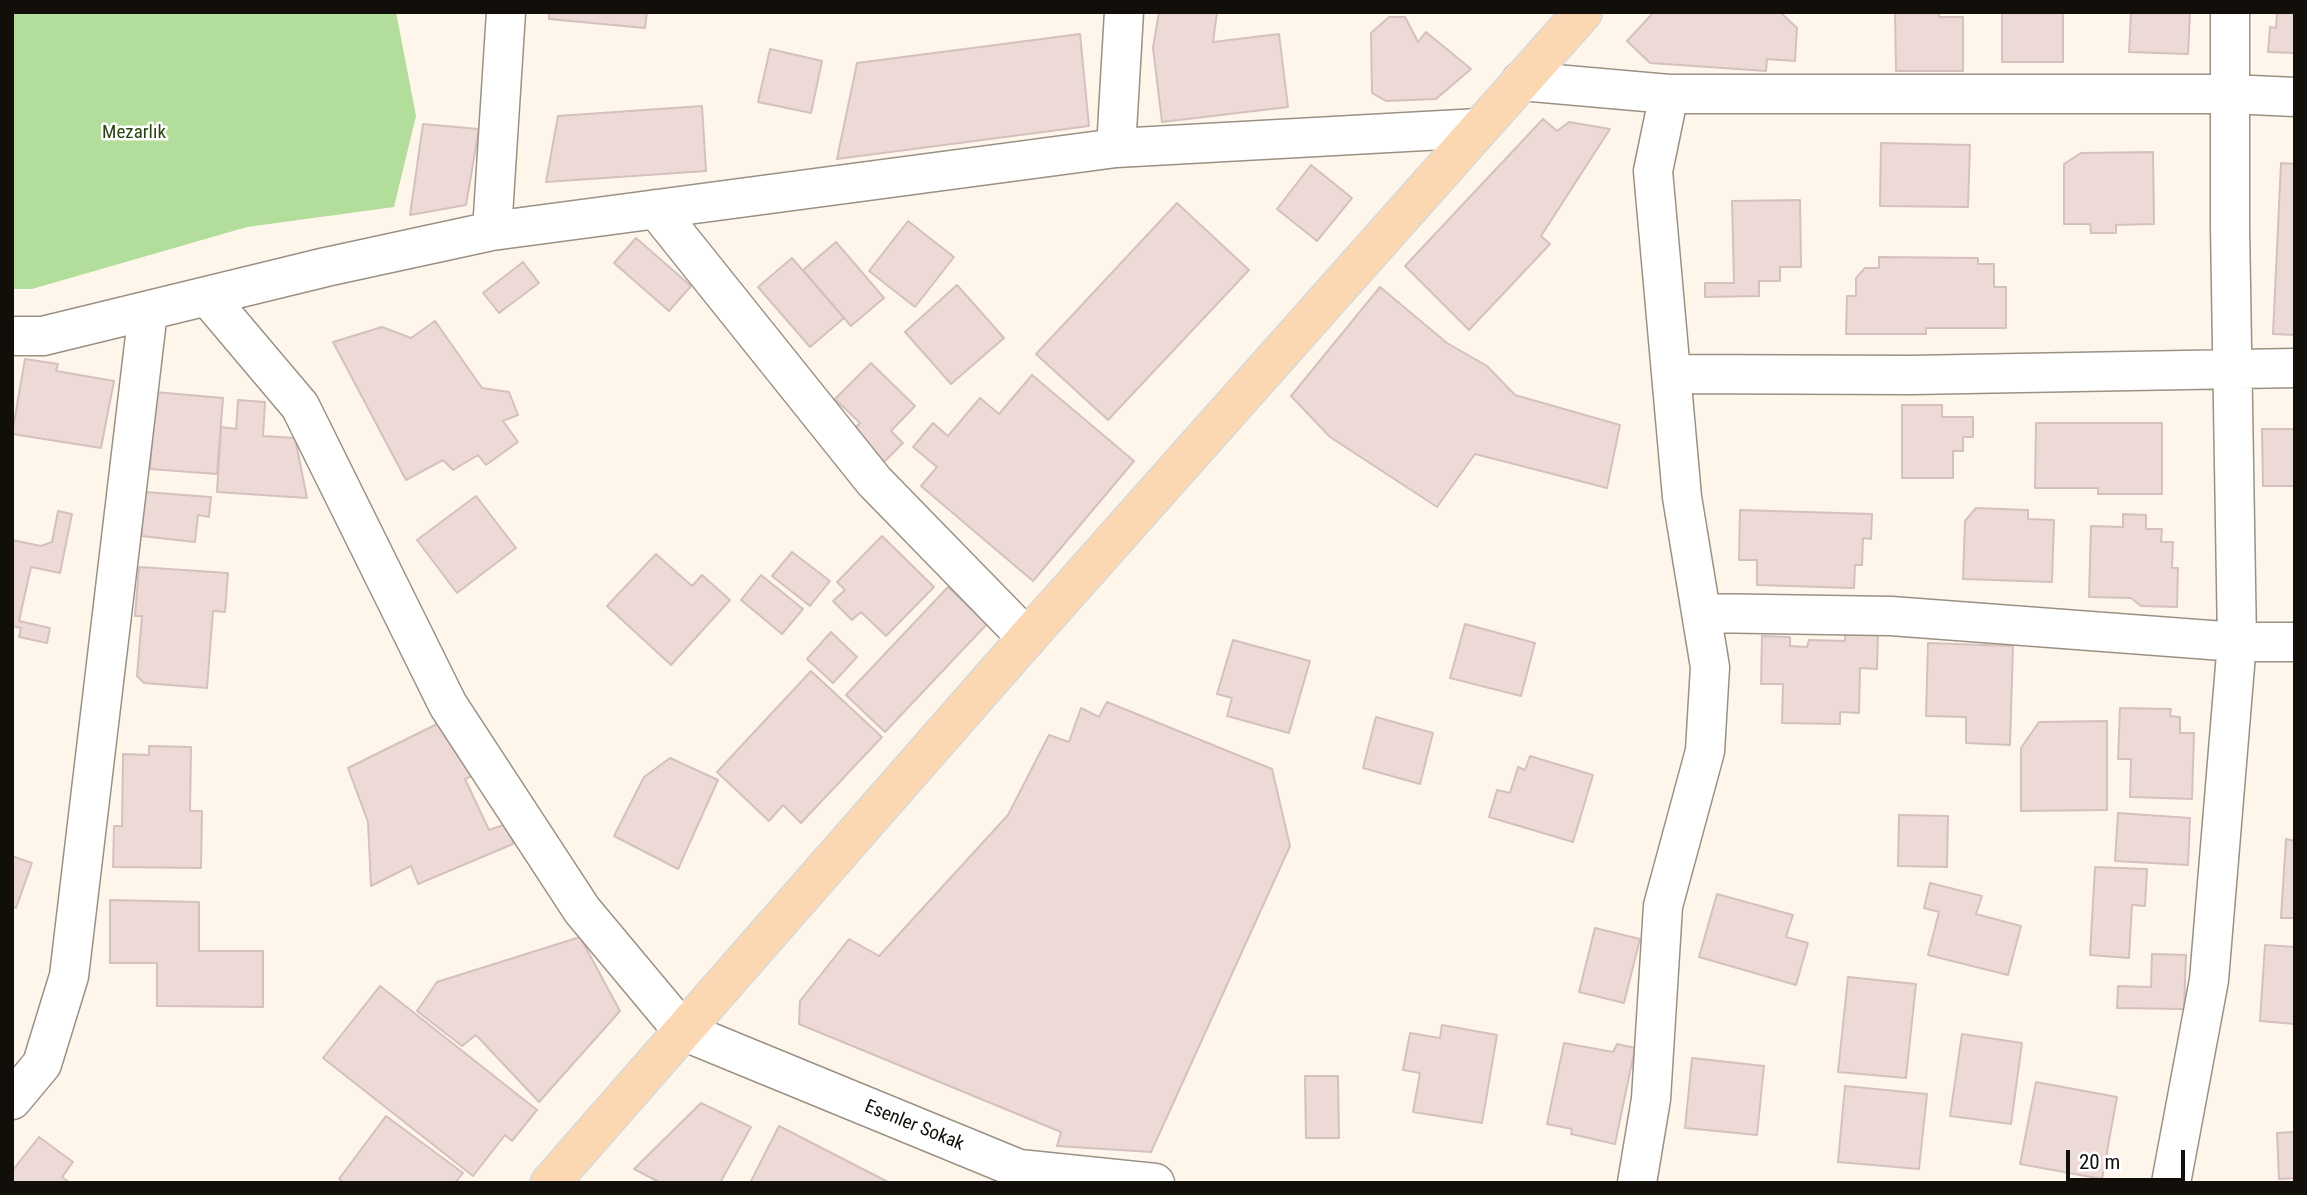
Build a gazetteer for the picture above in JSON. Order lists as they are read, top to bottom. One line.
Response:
{"streets":{"street":["Esenler Sokak"]},"parks":["Mezarlık"],"scale_bar":"20 m"}
